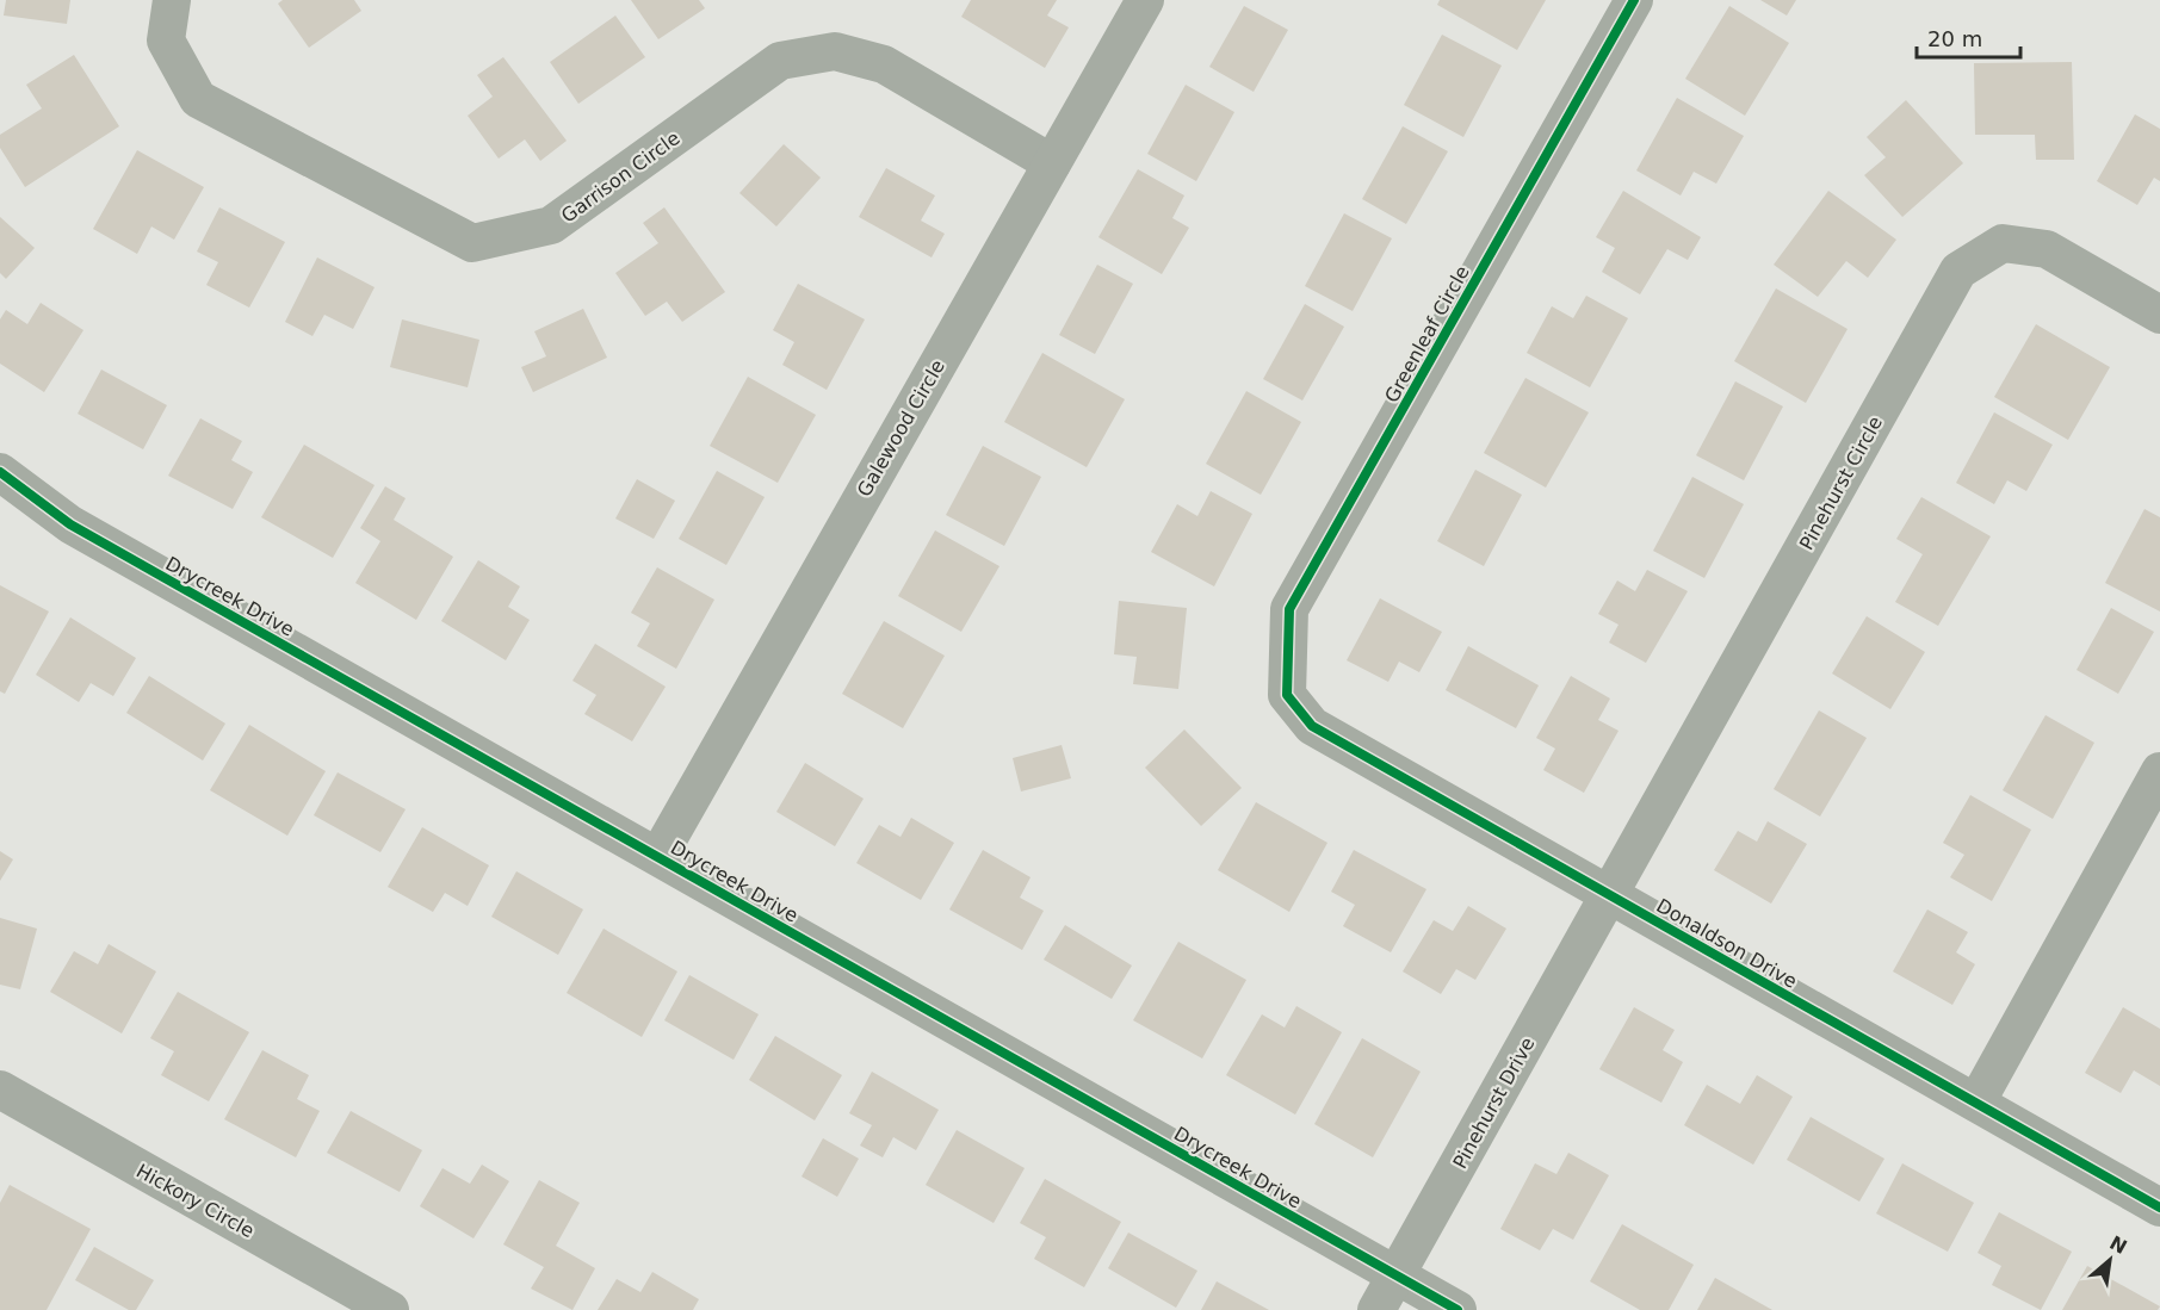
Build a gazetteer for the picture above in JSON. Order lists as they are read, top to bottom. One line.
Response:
{"streets":{"street":["Garrison Circle","Greenleaf Circle","Galewood Circle","Pinehurst Circle","Drycreek Drive","Donaldson Drive","Pinehurst Drive","Hickory Circle"]},"crossings":[["Garrison Circle","Galewood Circle"],["Greenleaf Circle","Donaldson Drive"],["Galewood Circle","Drycreek Drive"],["Pinehurst Circle","Donaldson Drive"],["Pinehurst Circle","Pinehurst Drive"],["Drycreek Drive","Pinehurst Drive"],["Donaldson Drive","Pinehurst Drive"]],"scale_bar":"20 m","north":"top right"}
